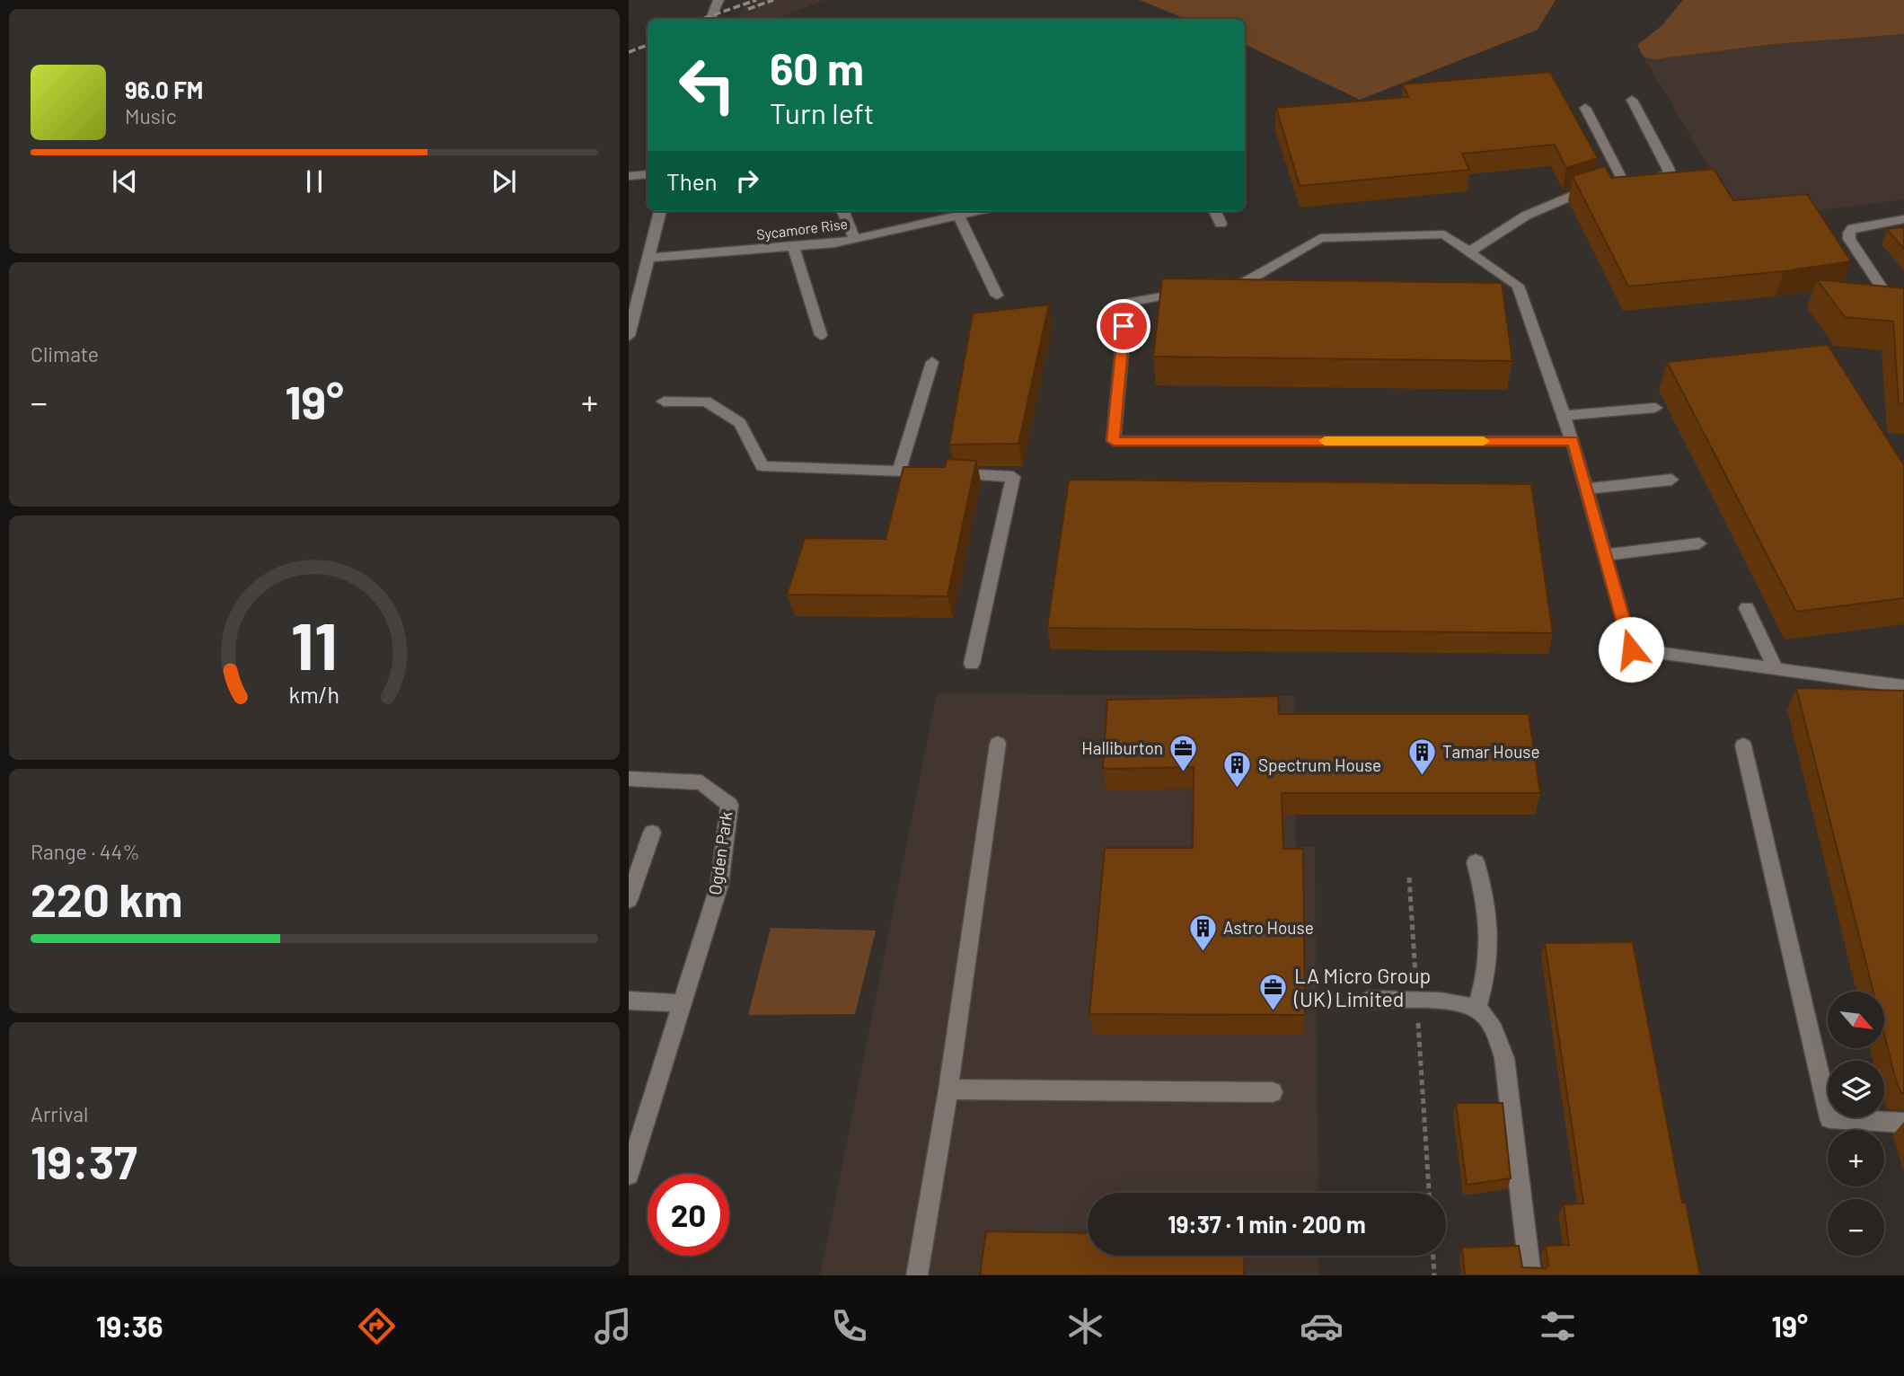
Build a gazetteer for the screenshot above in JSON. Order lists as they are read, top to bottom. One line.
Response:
{"streets":{"street":["Sycamore Rise","Ogden Park"]},"places":{"office":["Halliburton","LA Micro Group (UK) Limited"],"building":["Tamar House","Spectrum House","Astro House"]},"north":"bottom right","page":{"turn":["60 m","Turn left"],"song":["96.0 FM","Music"],"then":"Then","tile":["Climate",["Range · 44%","220 km"],["Arrival","19:37"]],"heat":["−","19°","+"],"map_buttons":["+","−"],"limit":"20","trip":"19:37 · 1 min · 200 m","tabs":["19:36","19°"],"gauge":["11","km/h"]}}
